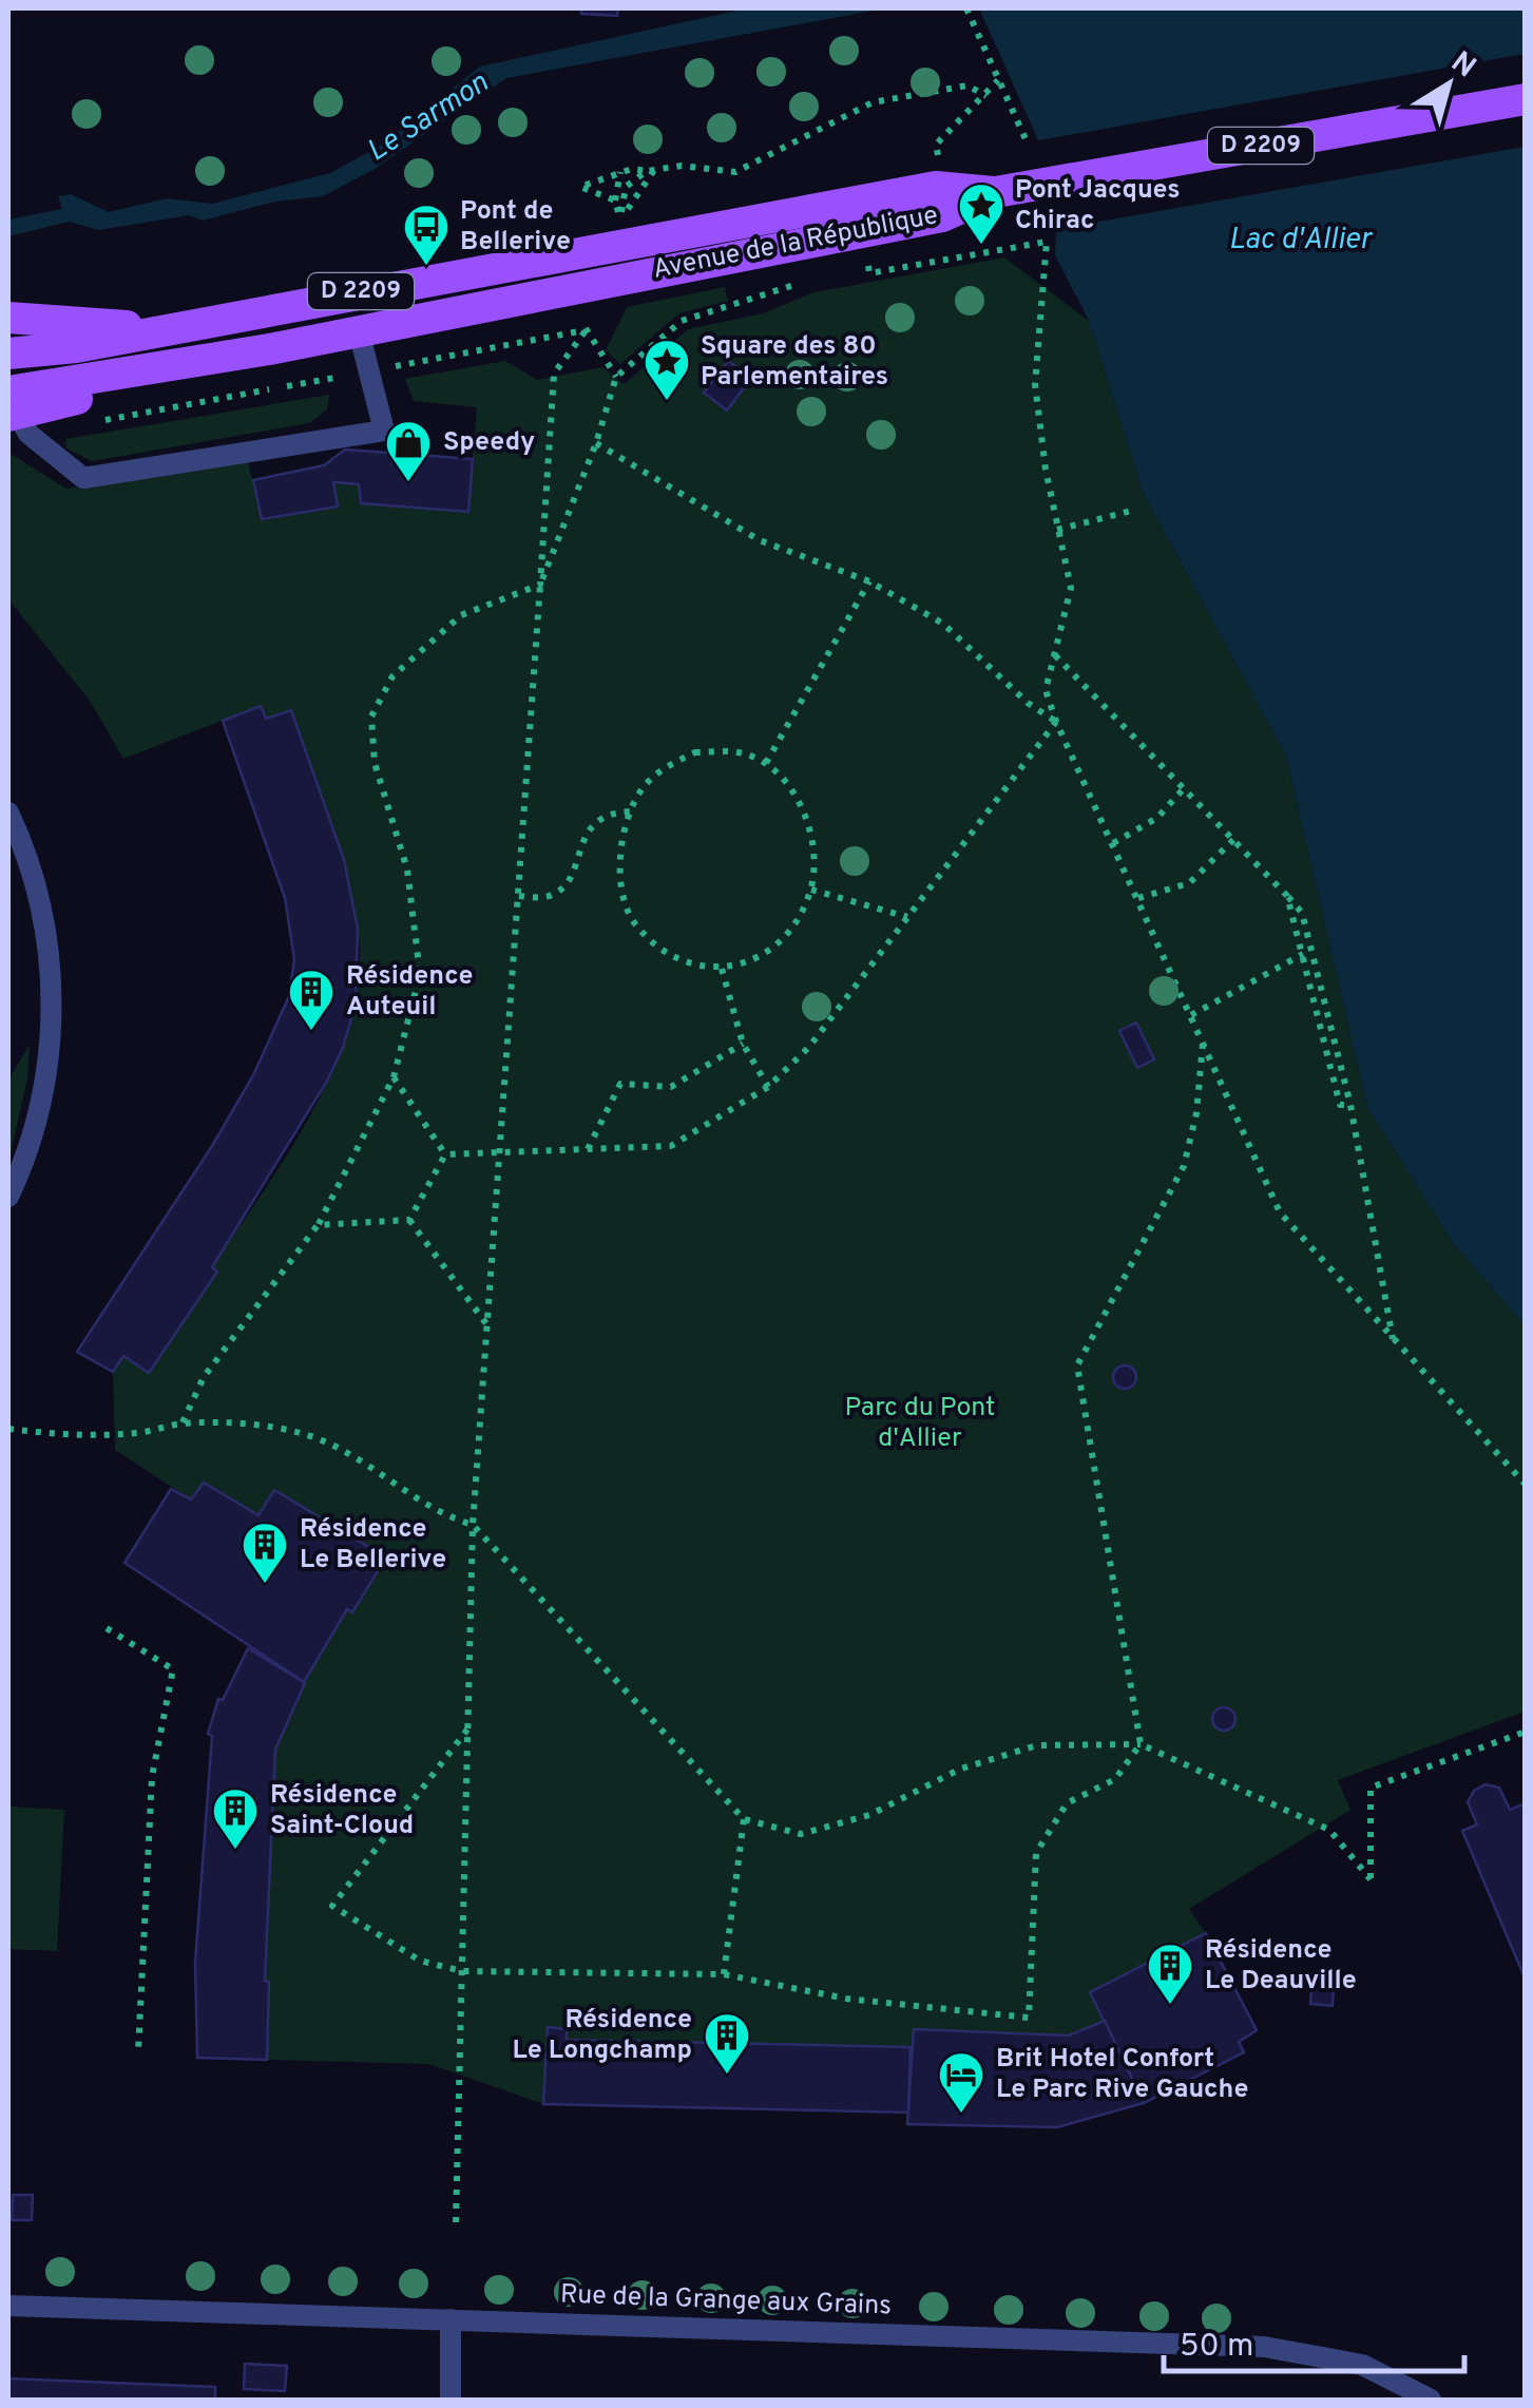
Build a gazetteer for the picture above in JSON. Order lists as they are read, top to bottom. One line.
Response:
{"streets":{"main road":["D 2209","Avenue de la République"],"street":["Rue de la Grange aux Grains"]},"crossings":[["D 2209","Avenue de la République"]],"water":["Le Sarmon","Lac d'Allier"],"parks":["Parc du Pont d'Allier"],"places":{"place":["Pont Jacques Chirac","Square des 80 Parlementaires"],"bus stop":["Pont de Bellerive"],"shop":["Speedy"],"building":["Résidence Auteuil","Résidence Le Bellerive","Résidence Saint-Cloud","Résidence Le Deauville","Résidence Le Longchamp"],"hotel":["Brit Hotel Confort Le Parc Rive Gauche"]},"scale_bar":"50 m","north":"top right"}
